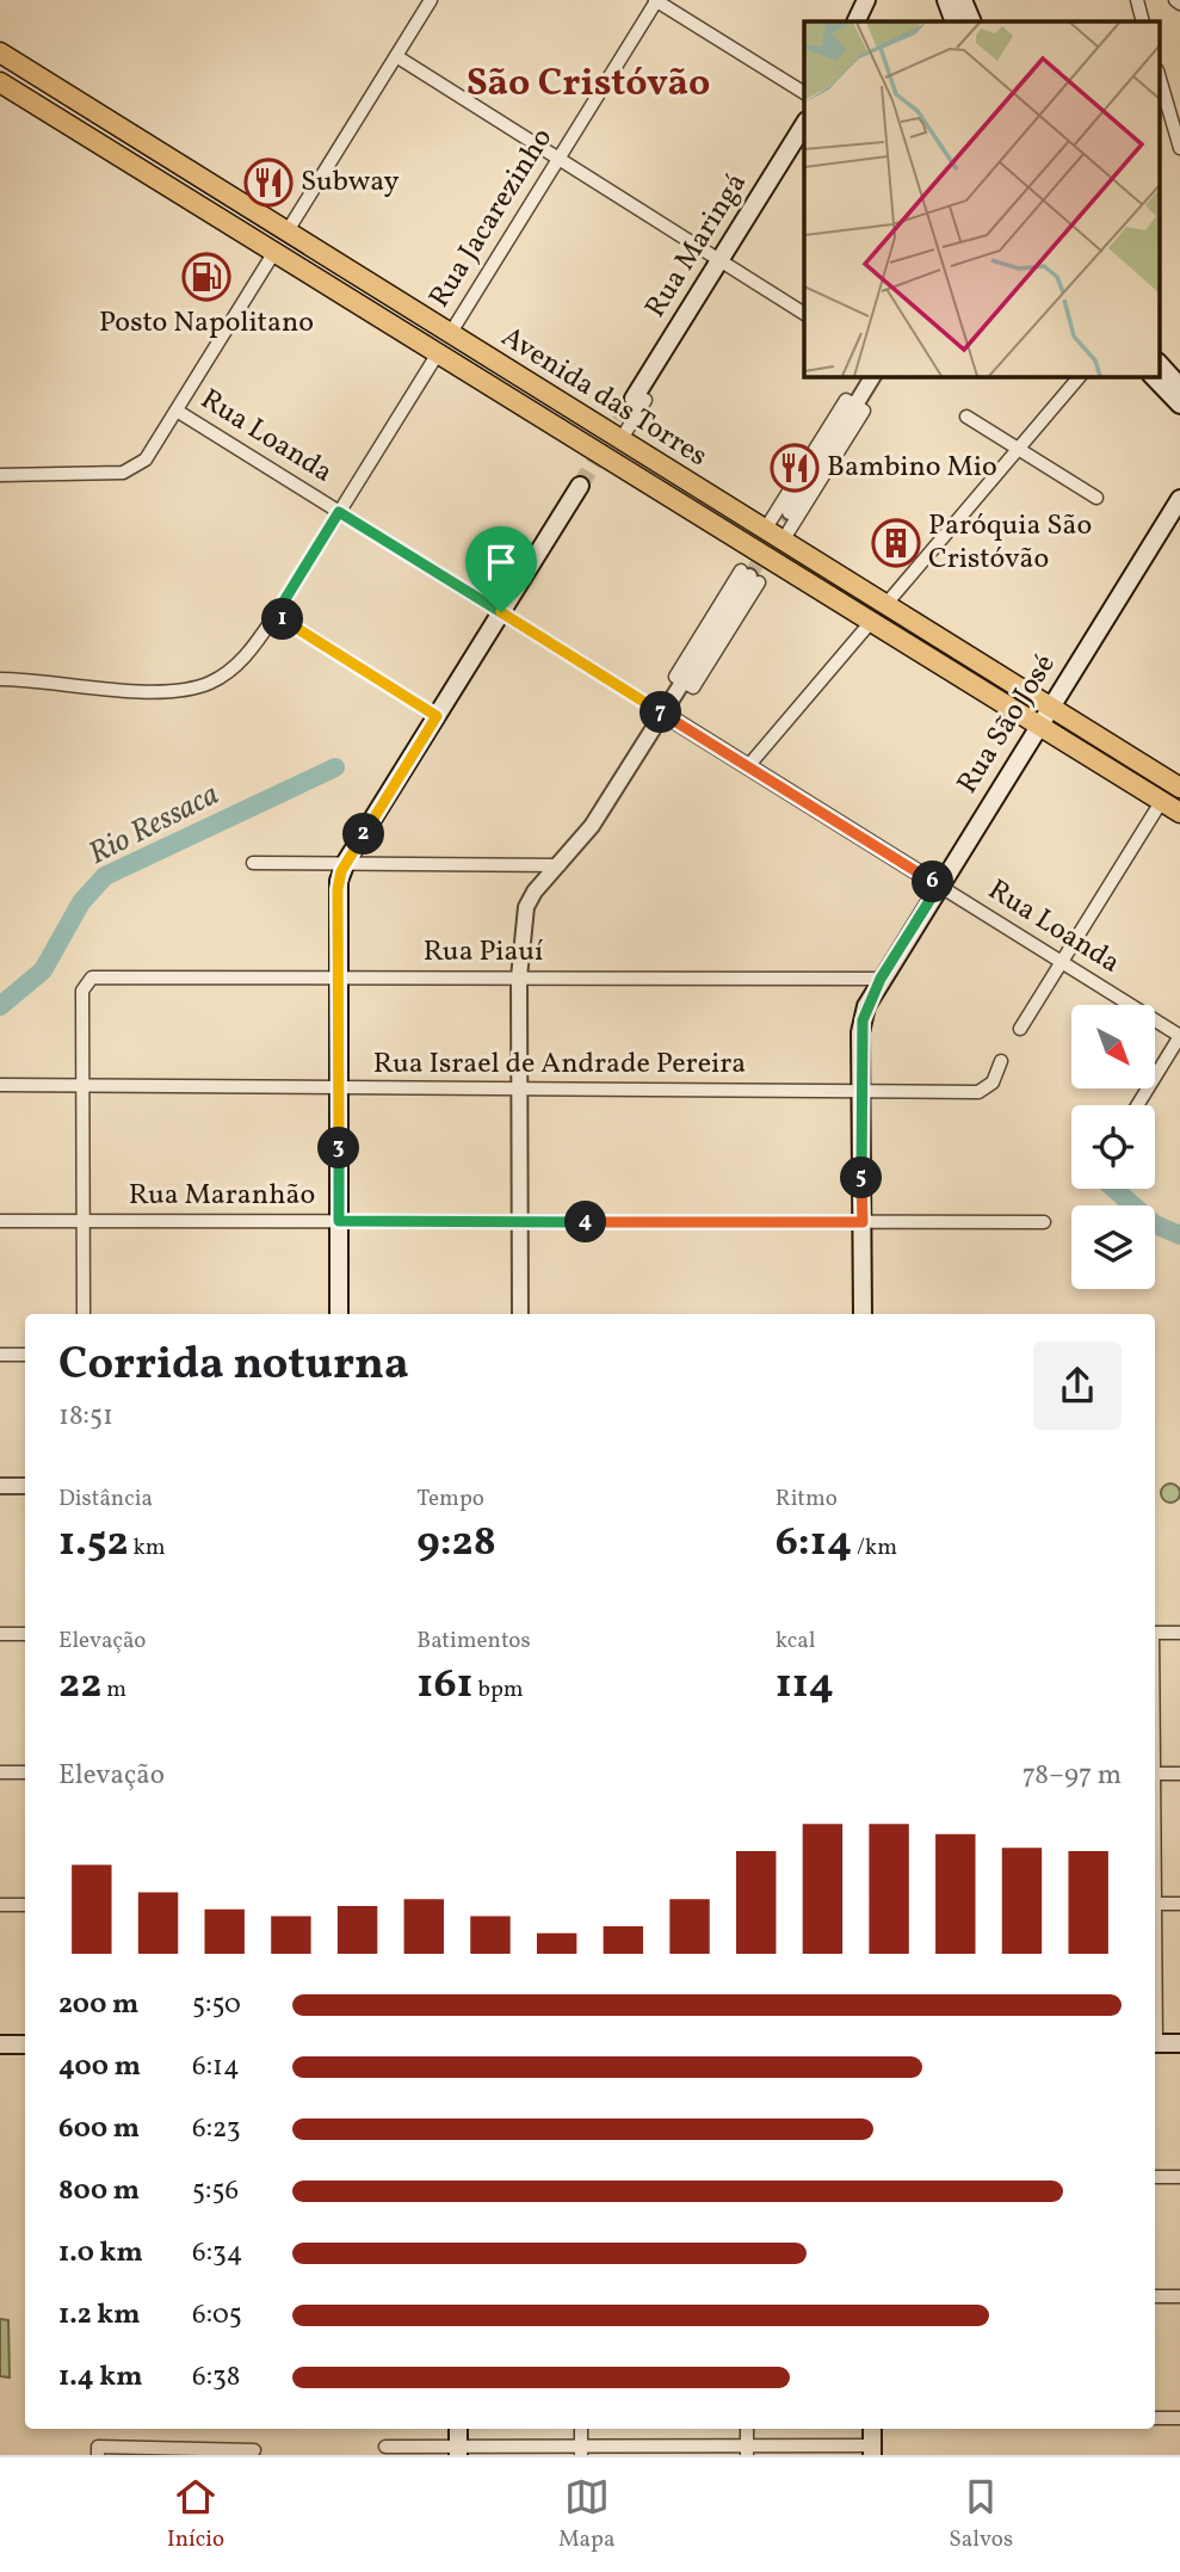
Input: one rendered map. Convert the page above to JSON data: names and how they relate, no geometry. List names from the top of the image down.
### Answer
{
  "streets": {
    "highway": ["Avenida das Torres"],
    "main road": ["Rua Maringá", "Rua São José"],
    "street": [
      "Rua Jacarezinho",
      "Rua Loanda",
      "Rua Piauí",
      "Rua Israel de Andrade Pereira",
      "Rua Maranhão"
    ]
  },
  "crossings": [
    ["Rua Jacarezinho", "Avenida das Torres"],
    ["Rua Jacarezinho", "Rua Loanda"],
    ["Avenida das Torres", "Rua São José"],
    ["Rua Loanda", "Rua São José"],
    ["Rua São José", "Rua Piauí"],
    ["Rua São José", "Rua Israel de Andrade Pereira"],
    ["Rua São José", "Rua Maranhão"],
    ["Rua Piauí", "Rua Israel de Andrade Pereira"]
  ],
  "districts": ["São Cristóvão"],
  "water": ["Rio Ressaca"],
  "places": {
    "restaurant": ["Subway", "Bambino Mio"],
    "fuel station": ["Posto Napolitano"],
    "building": ["Paróquia São Cristóvão"]
  },
  "north": "bottom right",
  "page": {
    "pins": [
      "1",
      "7",
      "2",
      "6",
      "3",
      "5",
      "4"
    ],
    "heading": ["Corrida noturna", "18:51"],
    "stats": [
      ["Distância", "1.52 km"],
      ["Tempo", "9:28"],
      ["Ritmo", "6:14 /km"],
      ["Elevação", "22 m"],
      ["Batimentos", "161 bpm"],
      ["kcal", "114"]
    ],
    "chart": ["Elevação", "78–97 m"],
    "list": [
      {
        "name": "200 m",
        "note": "5:50"
      },
      {
        "name": "400 m",
        "note": "6:14"
      },
      {
        "name": "600 m",
        "note": "6:23"
      },
      {
        "name": "800 m",
        "note": "5:56"
      },
      {
        "name": "1.0 km",
        "note": "6:34"
      },
      {
        "name": "1.2 km",
        "note": "6:05"
      },
      {
        "name": "1.4 km",
        "note": "6:38"
      }
    ],
    "tabs": ["Início", "Mapa", "Salvos"]
  }
}
